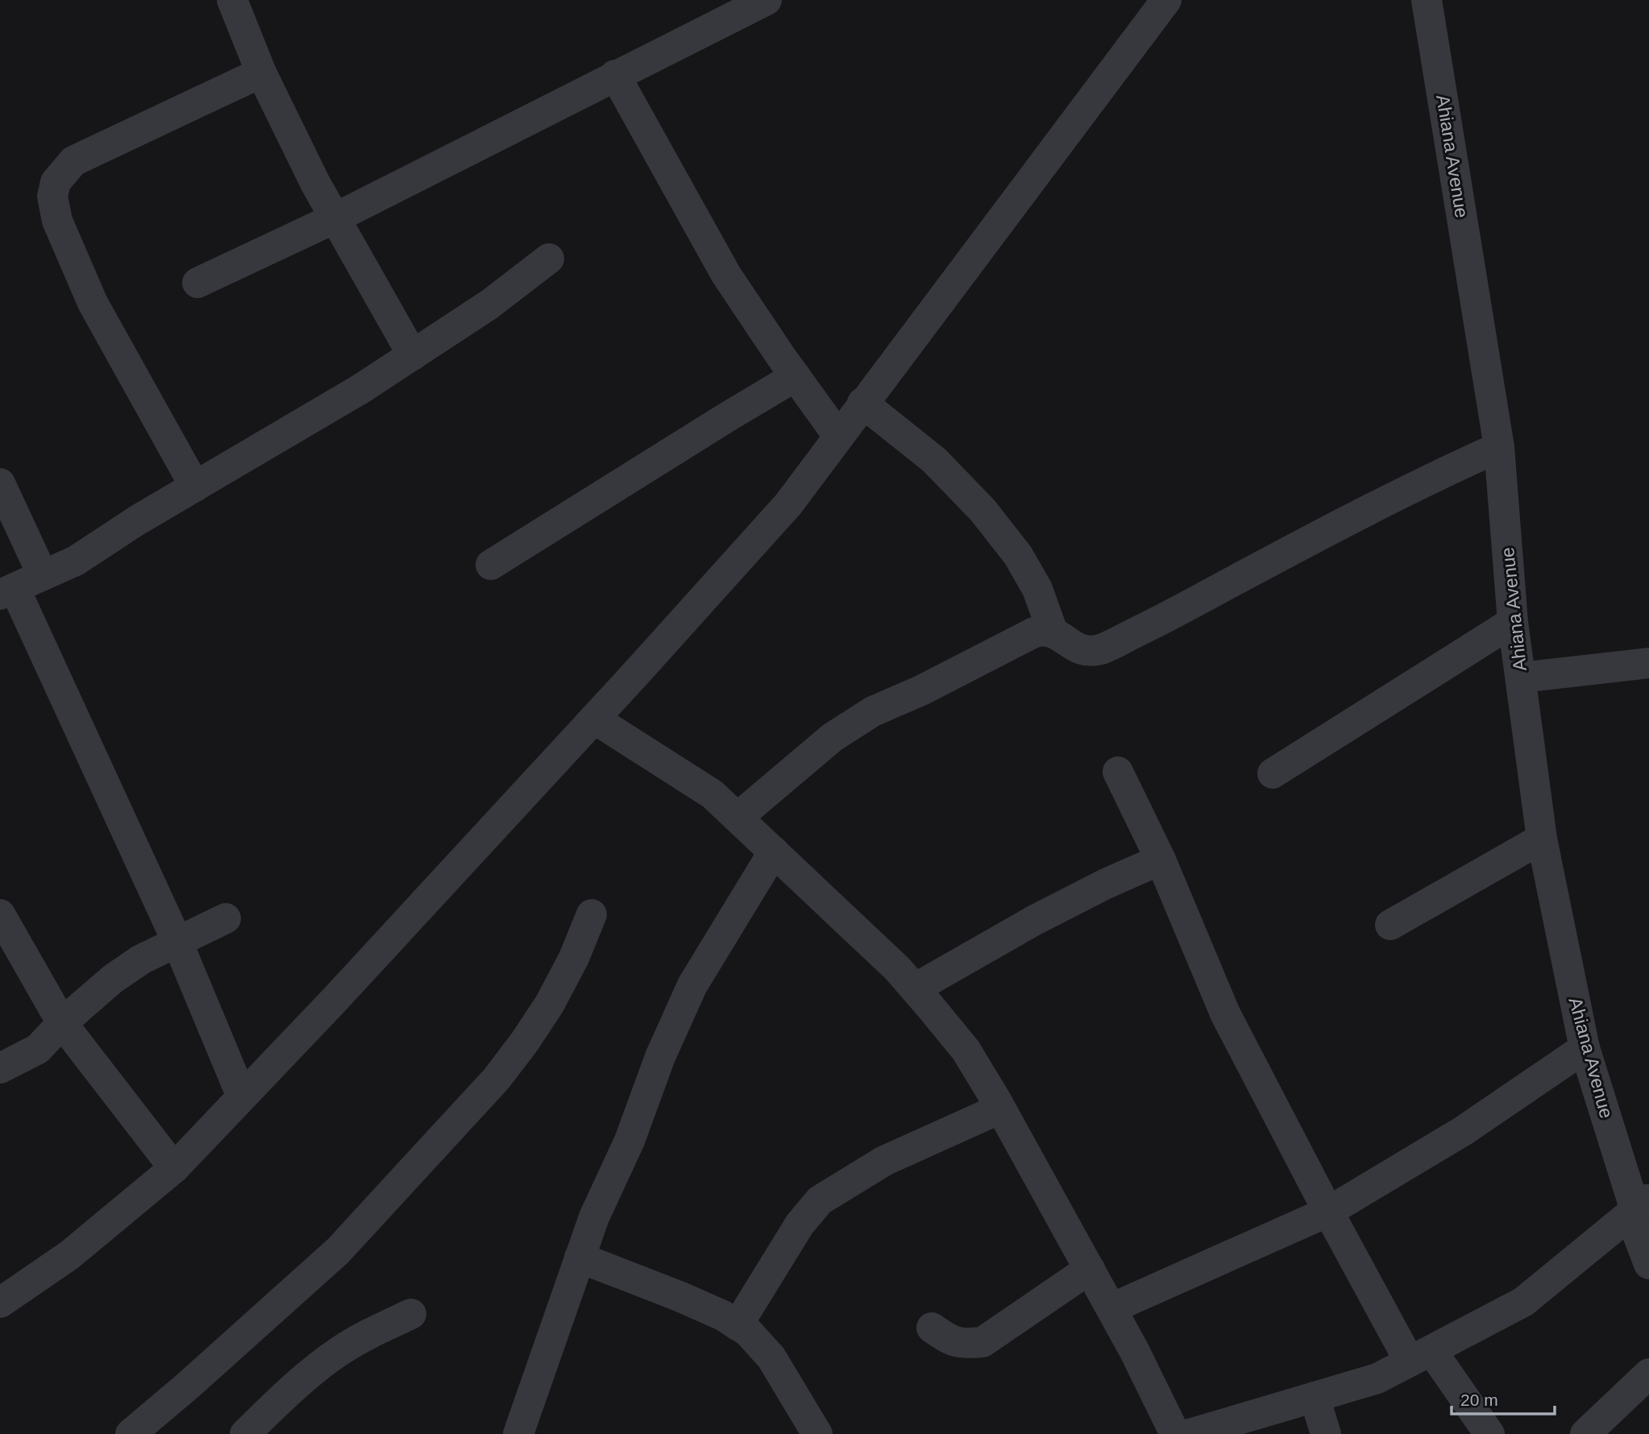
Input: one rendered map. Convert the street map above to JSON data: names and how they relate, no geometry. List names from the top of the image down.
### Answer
{
  "streets": {
    "street": ["Ahiana Avenue"]
  },
  "scale_bar": "20 m"
}
